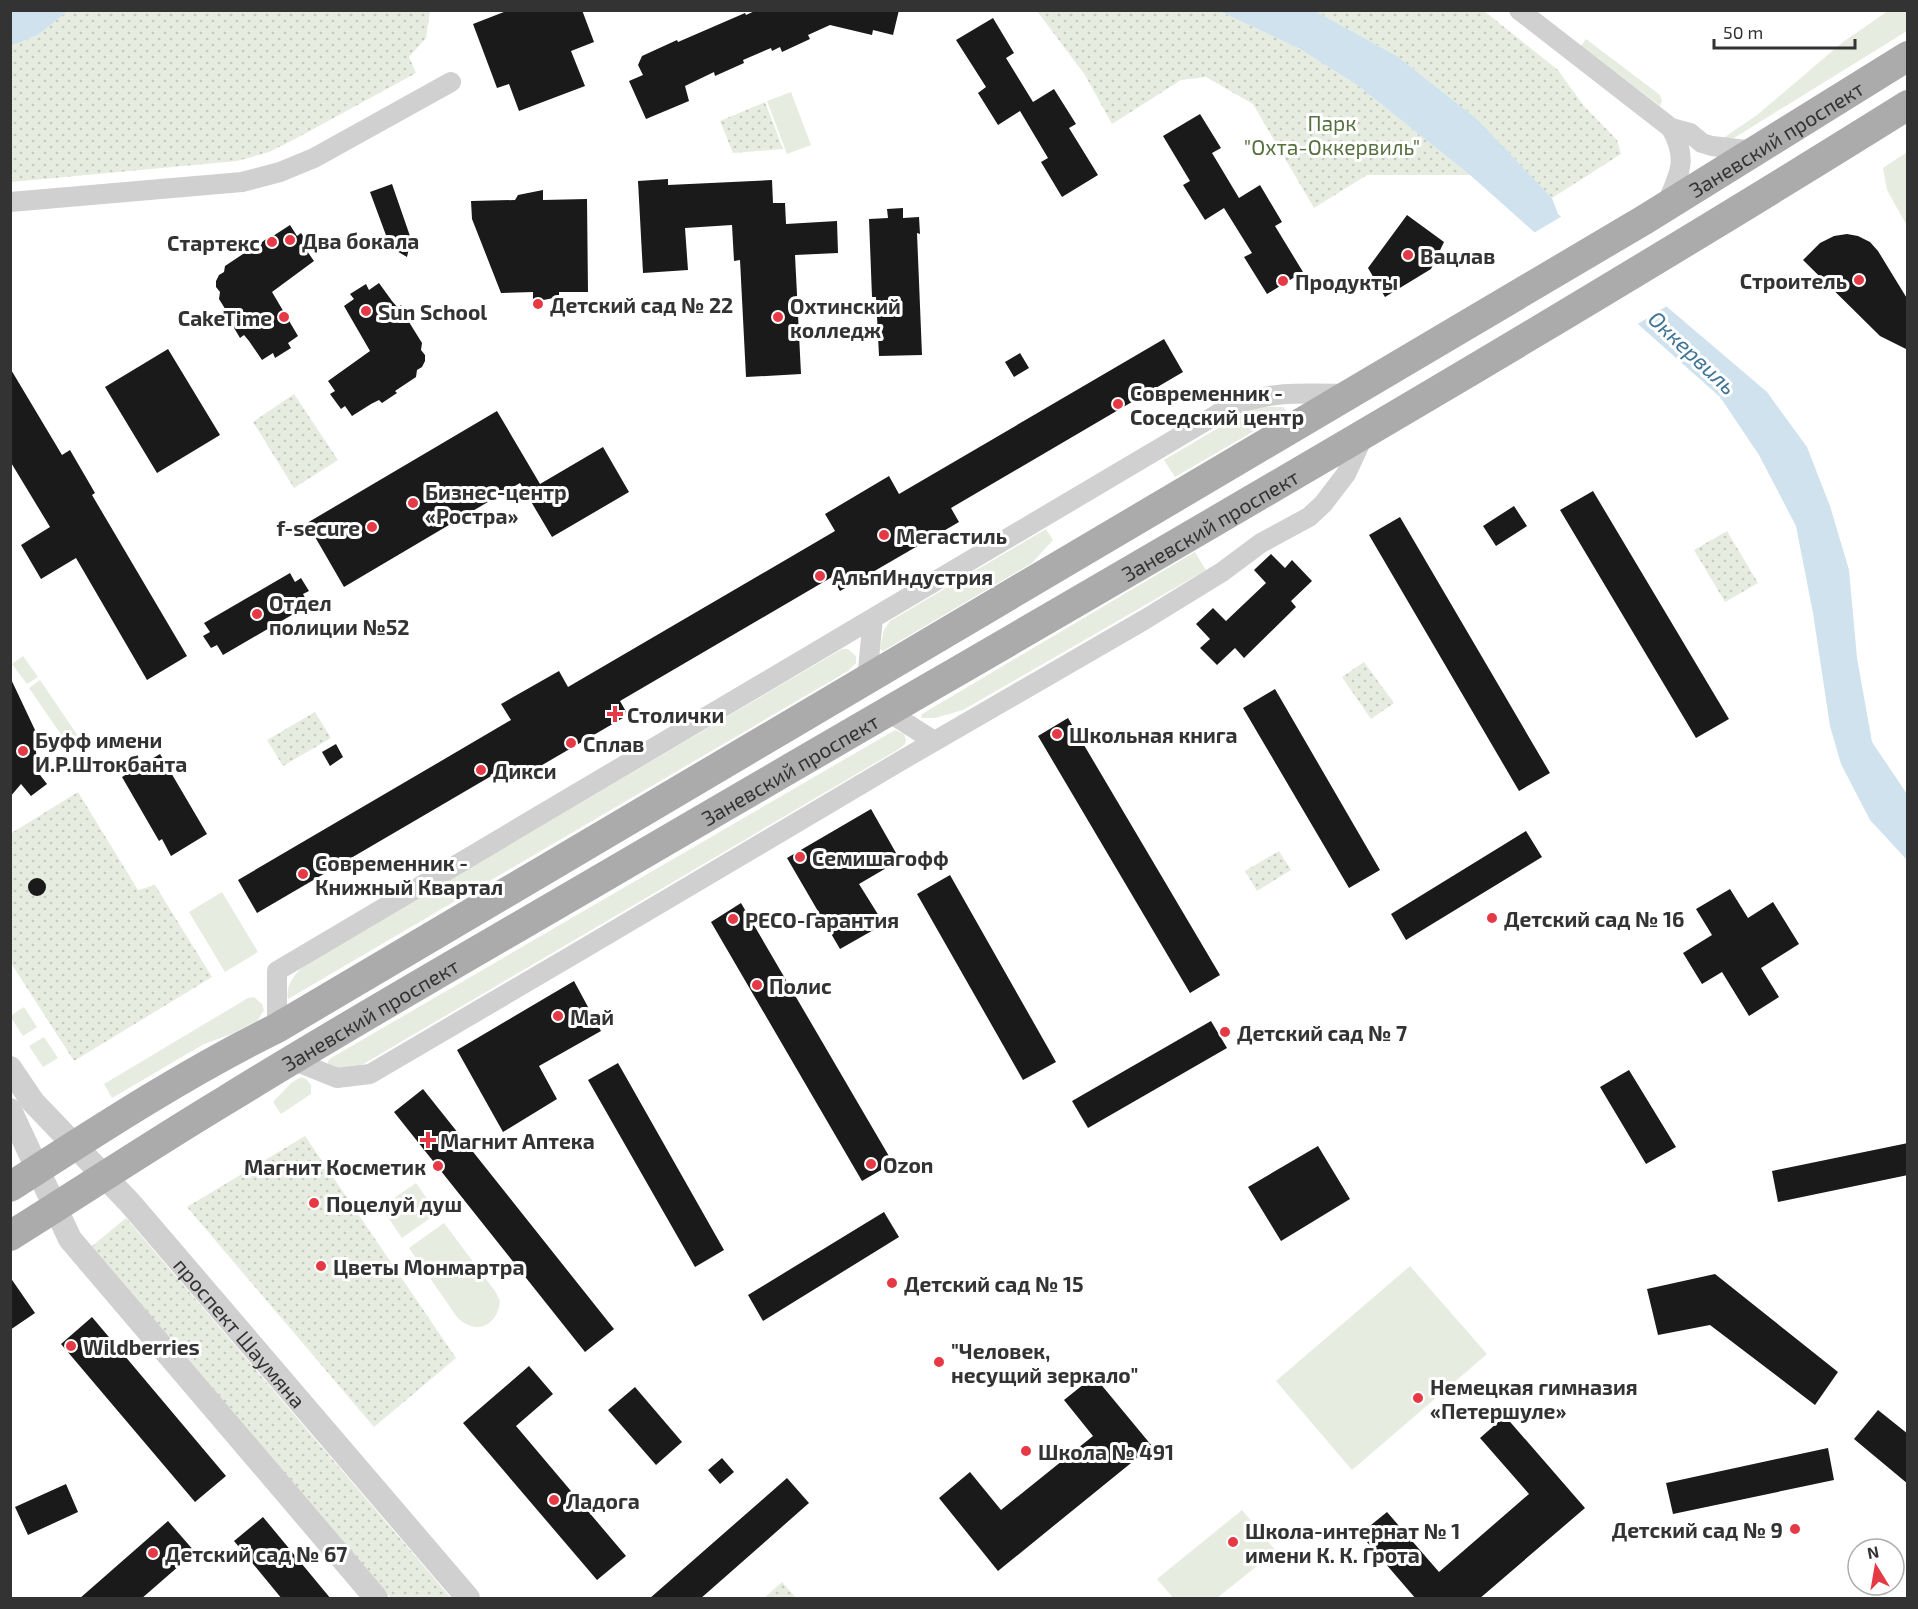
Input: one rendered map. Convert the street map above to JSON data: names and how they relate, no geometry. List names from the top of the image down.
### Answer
{
  "streets": {
    "main road": ["Заневский проспект"],
    "street": ["проспект Шаумяна"]
  },
  "crossings": [
    ["Заневский проспект", "проспект Шаумяна"]
  ],
  "water": ["Оккервиль"],
  "parks": ["Парк \"Охта-Оккервиль\""],
  "places": {
    "other": [
      "Два бокала",
      "Стартекс",
      "Вацлав",
      "Строитель",
      "Продукты",
      "Детский сад № 22",
      "Sun School",
      "CakeTime",
      "Охтинский колледж",
      "Современник - Соседский центр",
      "Бизнес-центр «Ростра»",
      "f-secure",
      "Мегастиль",
      "АльпИндустрия",
      "Отдел полиции №52",
      "Школьная книга",
      "Сплав",
      "Буфф имени И.Р.Штокбанта",
      "Дикси",
      "Семишагофф",
      "Современник - Книжный Квартал",
      "Детский сад № 16",
      "РЕСО-Гарантия",
      "Полис",
      "Май",
      "Детский сад № 7",
      "Ozon",
      "Магнит Косметик",
      "Поцелуй душ",
      "Цветы Монмартра",
      "Детский сад № 15",
      "Wildberries",
      "\"Человек, несущий зеркало\"",
      "Немецкая гимназия «Петершуле»",
      "Школа № 491",
      "Ладога",
      "Детский сад № 9",
      "Школа-интернат № 1 имени К. К. Грота",
      "Детский сад № 67"
    ],
    "health": ["Столички", "Магнит Аптека"]
  },
  "scale_bar": "50 m",
  "north": "top"
}
